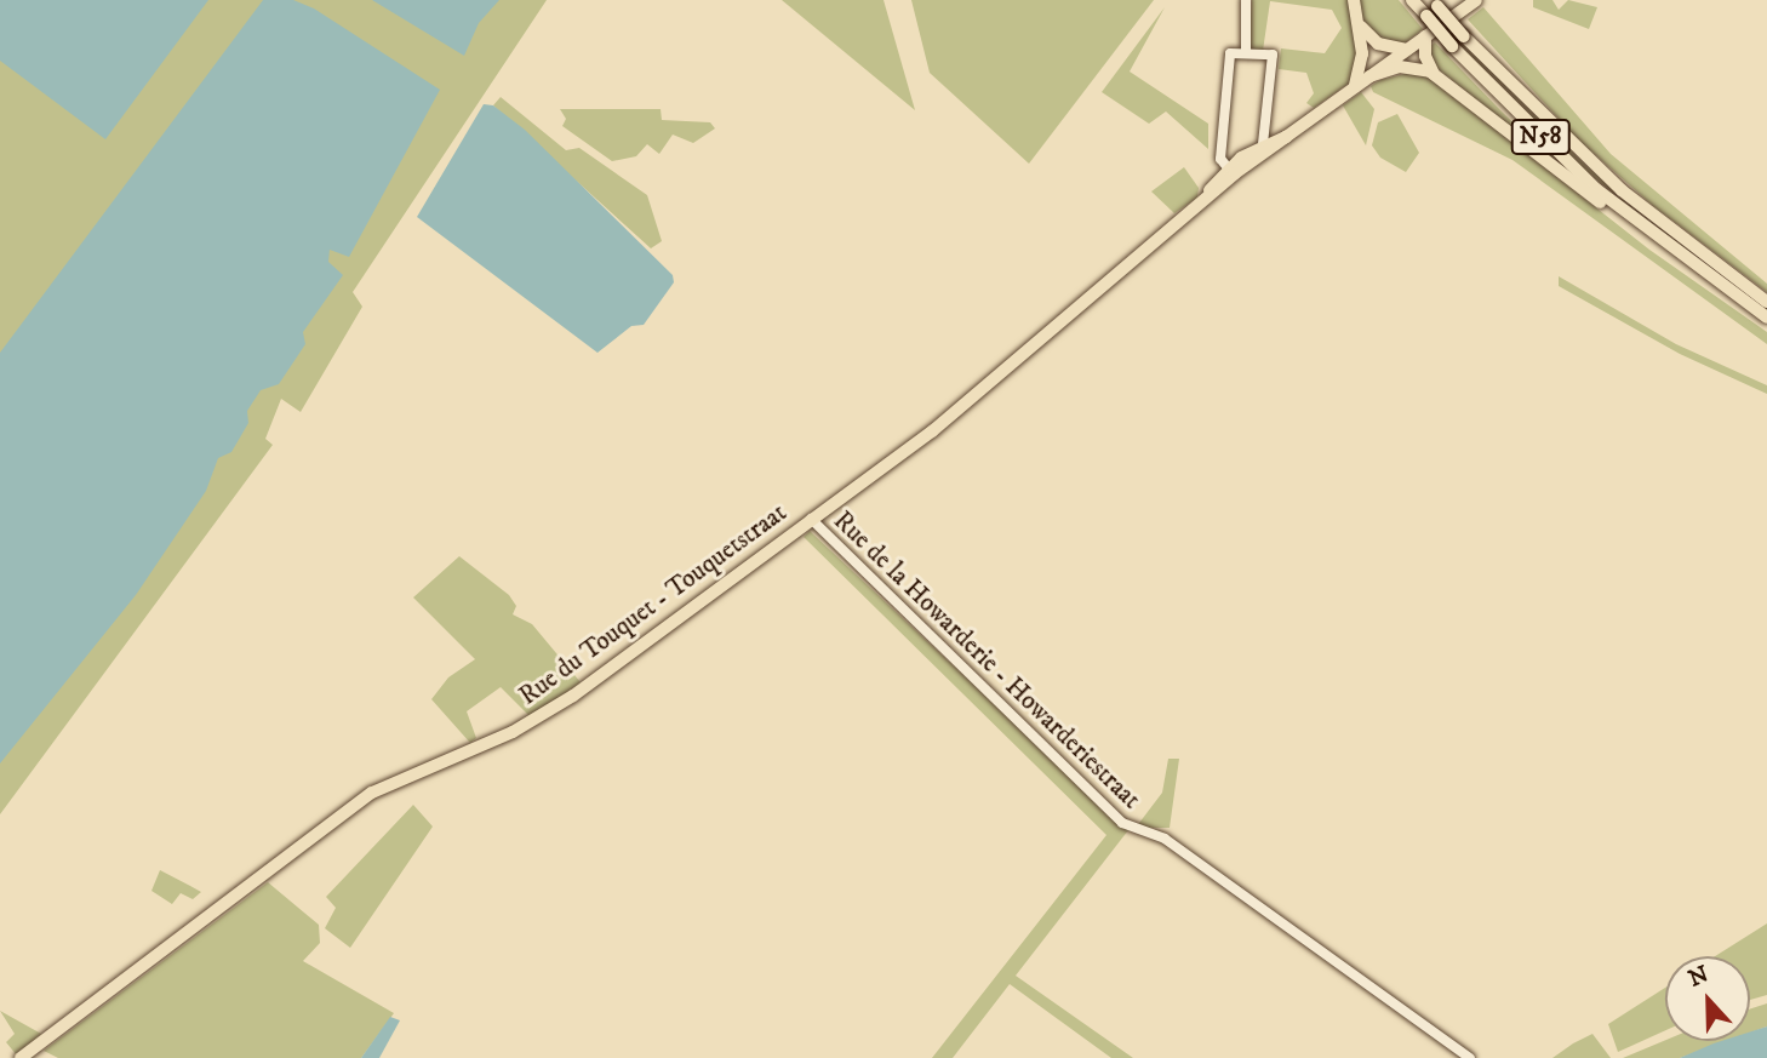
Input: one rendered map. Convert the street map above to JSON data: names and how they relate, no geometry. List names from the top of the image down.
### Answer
{
  "streets": {
    "highway": ["N58"],
    "main road": ["Rue du Touquet - Touquetstraat"],
    "street": ["Rue de la Howarderie - Howarderiestraat"]
  },
  "crossings": [
    ["Rue du Touquet - Touquetstraat", "Rue de la Howarderie - Howarderiestraat"]
  ],
  "north": "top"
}
